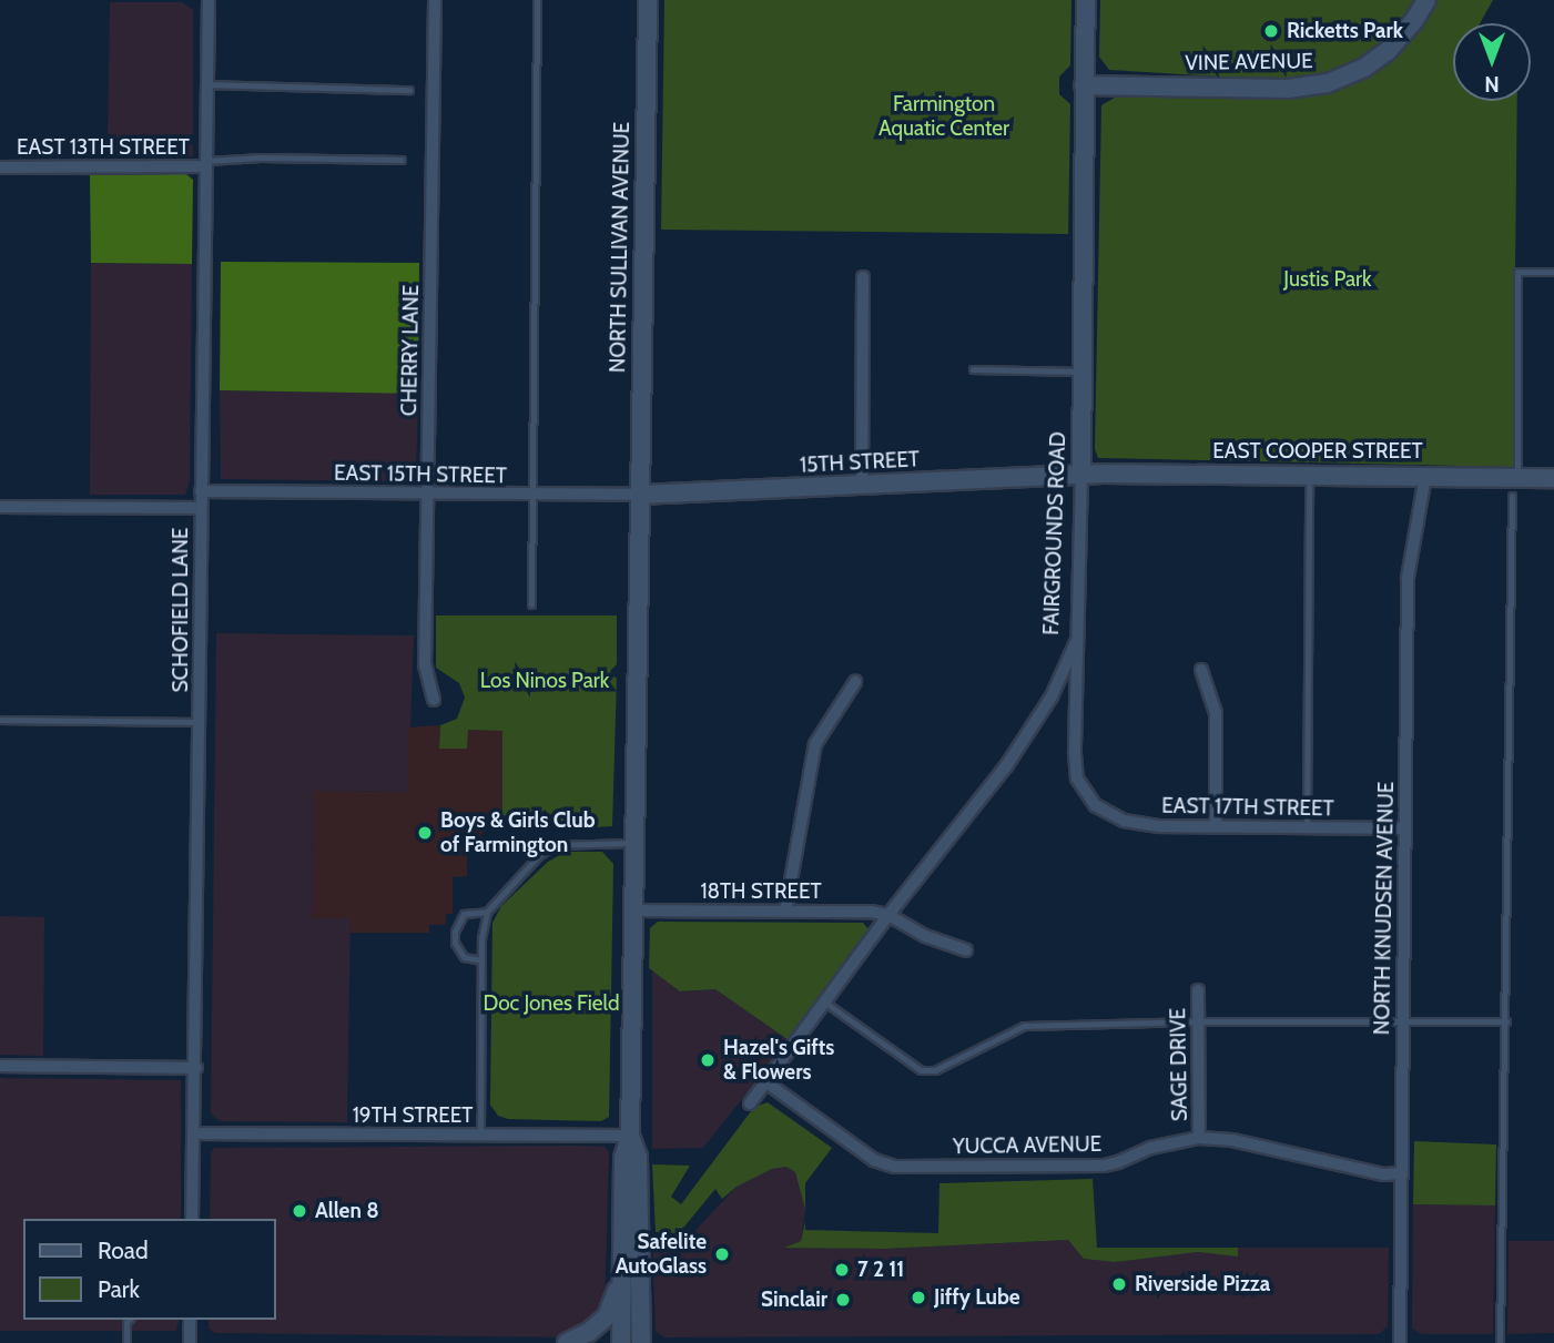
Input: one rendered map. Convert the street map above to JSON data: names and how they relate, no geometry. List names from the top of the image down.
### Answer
{
  "streets": {
    "street": [
      "VINE AVENUE",
      "EAST 13TH STREET",
      "NORTH SULLIVAN AVENUE",
      "CHERRY LANE",
      "EAST COOPER STREET",
      "15TH STREET",
      "EAST 15TH STREET",
      "FAIRGROUNDS ROAD",
      "SCHOFIELD LANE",
      "EAST 17TH STREET",
      "18TH STREET",
      "NORTH KNUDSEN AVENUE",
      "SAGE DRIVE",
      "19TH STREET",
      "YUCCA AVENUE"
    ]
  },
  "crossings": [
    ["VINE AVENUE", "FAIRGROUNDS ROAD"],
    ["EAST 13TH STREET", "SCHOFIELD LANE"],
    ["NORTH SULLIVAN AVENUE", "15TH STREET"],
    ["NORTH SULLIVAN AVENUE", "EAST 15TH STREET"],
    ["NORTH SULLIVAN AVENUE", "18TH STREET"],
    ["NORTH SULLIVAN AVENUE", "19TH STREET"],
    ["CHERRY LANE", "EAST 15TH STREET"],
    ["EAST COOPER STREET", "15TH STREET"],
    ["EAST COOPER STREET", "FAIRGROUNDS ROAD"],
    ["EAST COOPER STREET", "NORTH KNUDSEN AVENUE"],
    ["15TH STREET", "EAST 15TH STREET"],
    ["15TH STREET", "FAIRGROUNDS ROAD"],
    ["EAST 15TH STREET", "SCHOFIELD LANE"],
    ["FAIRGROUNDS ROAD", "EAST 17TH STREET"],
    ["FAIRGROUNDS ROAD", "18TH STREET"],
    ["FAIRGROUNDS ROAD", "YUCCA AVENUE"],
    ["SCHOFIELD LANE", "19TH STREET"],
    ["EAST 17TH STREET", "NORTH KNUDSEN AVENUE"],
    ["NORTH KNUDSEN AVENUE", "YUCCA AVENUE"],
    ["SAGE DRIVE", "YUCCA AVENUE"]
  ],
  "parks": [
    "Farmington Aquatic Center",
    "Justis Park",
    "Los Ninos Park",
    "Doc Jones Field"
  ],
  "places": [
    "Ricketts Park",
    "Boys & Girls Club of Farmington",
    "Hazel's Gifts & Flowers",
    "Allen 8",
    "Safelite AutoGlass",
    "7 2 11",
    "Riverside Pizza",
    "Jiffy Lube",
    "Sinclair"
  ],
  "legend": ["Road", "Park"],
  "north": "bottom"
}
